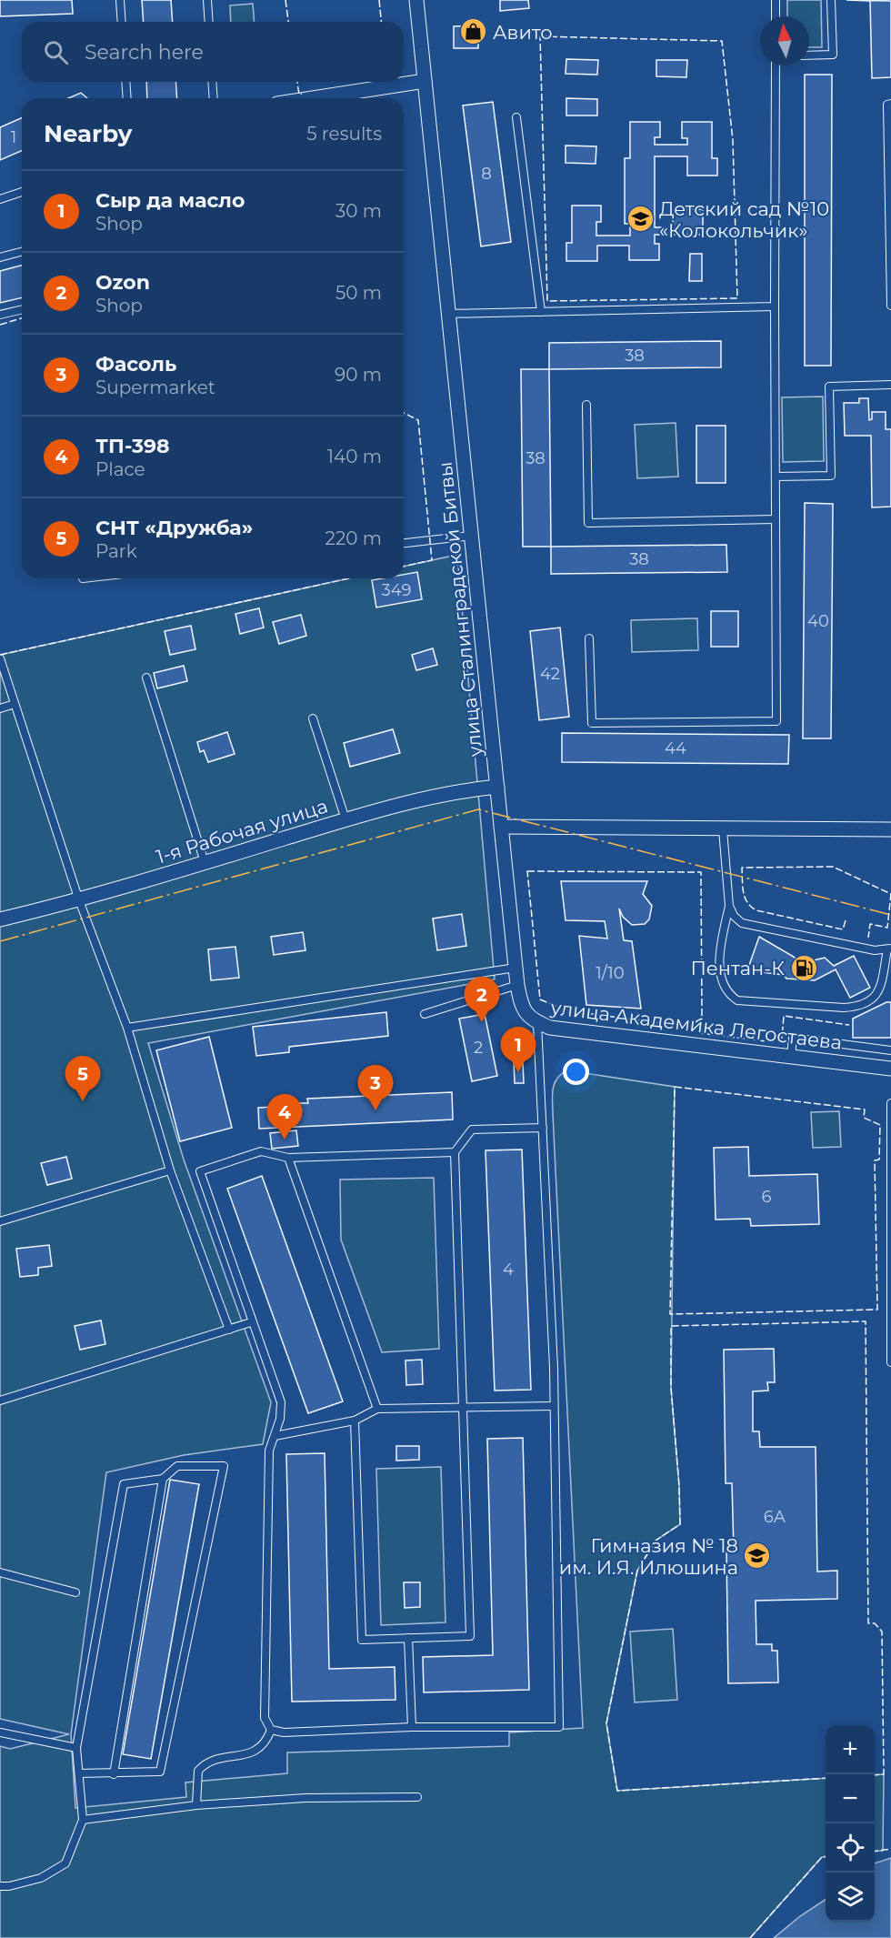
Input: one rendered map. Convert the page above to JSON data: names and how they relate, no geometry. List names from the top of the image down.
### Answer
{
  "streets": {
    "street": ["улица Сталинградской Битвы", "1-я Рабочая улица", "улица Академика Легостаева"]
  },
  "crossings": [
    ["улица Сталинградской Битвы", "1-я Рабочая улица"],
    ["улица Сталинградской Битвы", "улица Академика Легостаева"]
  ],
  "places": {
    "shop": ["Авито"],
    "school or university": ["Детский сад №10 «Колокольчик»", "Гимназия № 18 им. И.Я. Илюшина"],
    "fuel station": ["Пентан-К"]
  },
  "house_numbers": [
    "1",
    "8",
    "38",
    "38",
    "38",
    "349",
    "40",
    "42",
    "44",
    "1/10",
    "2",
    "6",
    "4",
    "6А"
  ],
  "north": "top",
  "page": {
    "search": "Search here",
    "heading": ["Nearby", "5 results"],
    "list": [
      {
        "mark": "1",
        "name": "Сыр да масло",
        "note": "Shop",
        "value": "30 m"
      },
      {
        "mark": "2",
        "name": "Ozon",
        "note": "Shop",
        "value": "50 m"
      },
      {
        "mark": "3",
        "name": "Фасоль",
        "note": "Supermarket",
        "value": "90 m"
      },
      {
        "mark": "4",
        "name": "ТП-398",
        "note": "Place",
        "value": "140 m"
      },
      {
        "mark": "5",
        "name": "СНТ «Дружба»",
        "note": "Park",
        "value": "220 m"
      }
    ],
    "pins": [
      "2",
      "1",
      "5",
      "3",
      "4"
    ],
    "map_buttons": ["+", "−"]
  }
}
